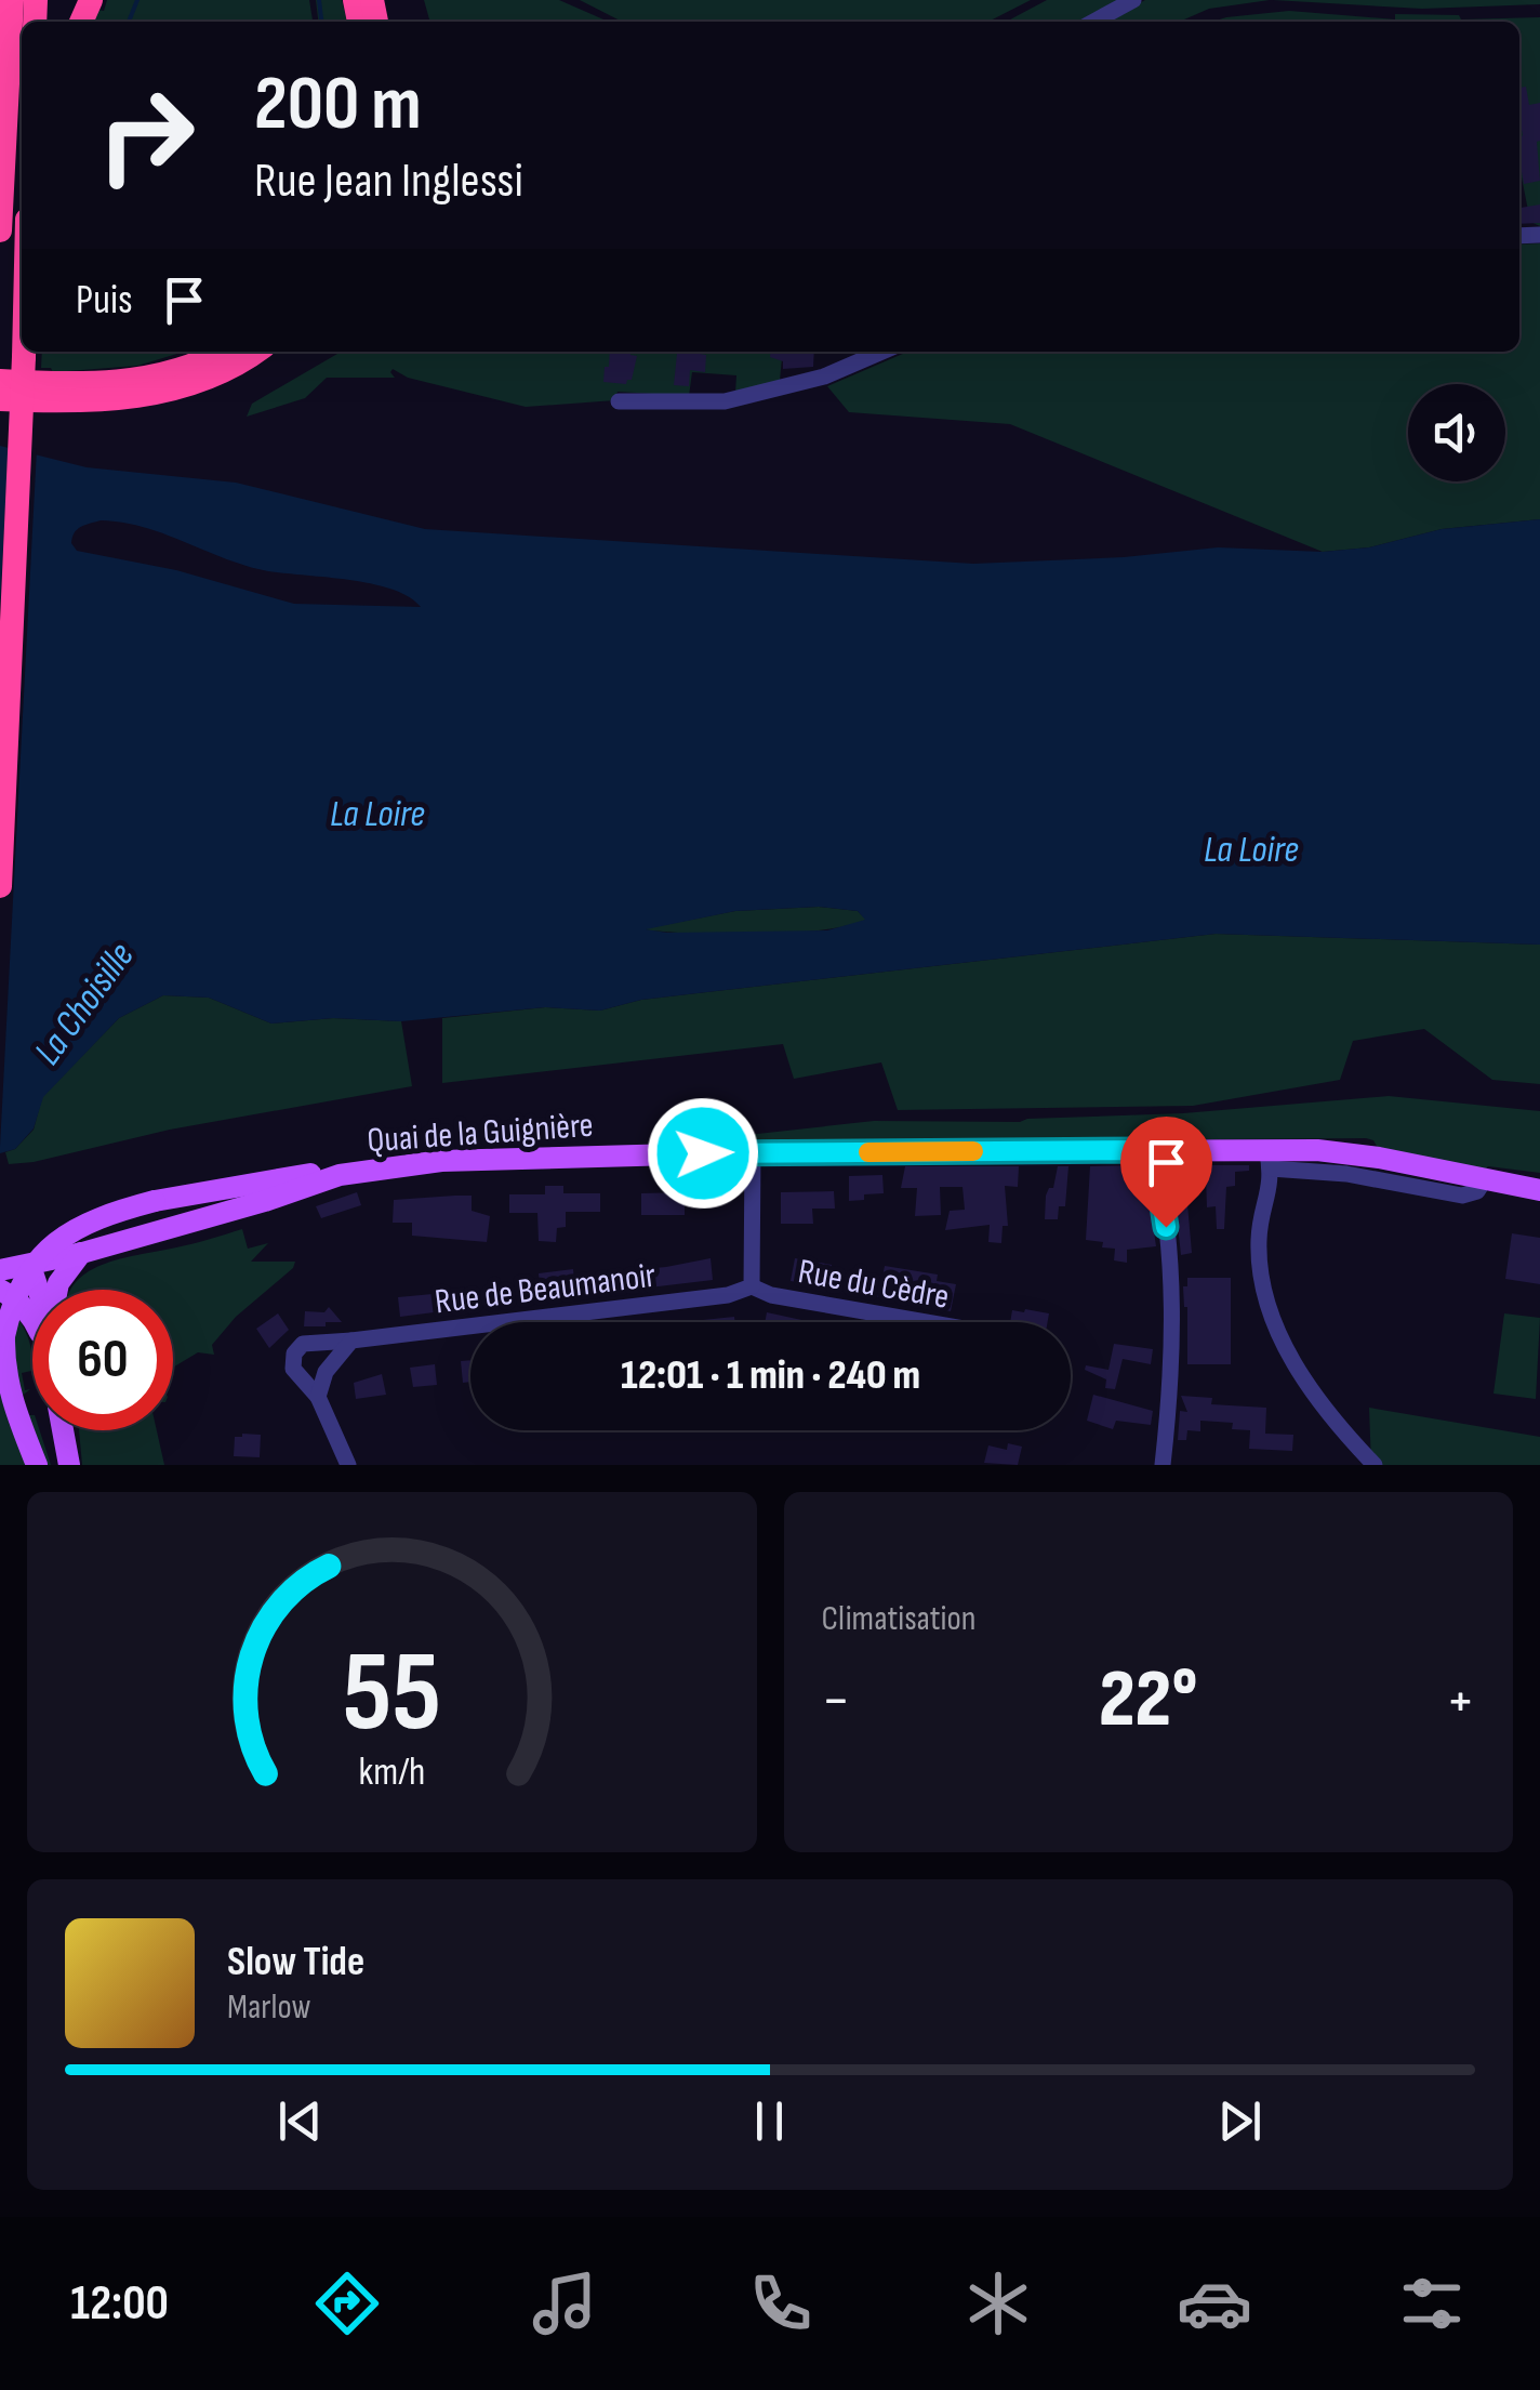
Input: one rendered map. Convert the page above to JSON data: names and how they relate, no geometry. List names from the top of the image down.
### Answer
{
  "streets": {
    "main road": ["Quai de la Guignière"],
    "street": ["Rue du Cèdre", "Rue de Beaumanoir"]
  },
  "crossings": [
    ["Rue du Cèdre", "Rue de Beaumanoir"]
  ],
  "water": ["La Loire", "La Choisille"],
  "page": {
    "turn": ["200 m", "Rue Jean Inglessi"],
    "then": "Puis",
    "limit": "60",
    "trip": "12:01 · 1 min · 240 m",
    "tile": "Climatisation",
    "heat": ["−", "22°", "+"],
    "song": ["Slow Tide", "Marlow"],
    "tabs": "12:00",
    "gauge": ["55", "km/h"]
  }
}
